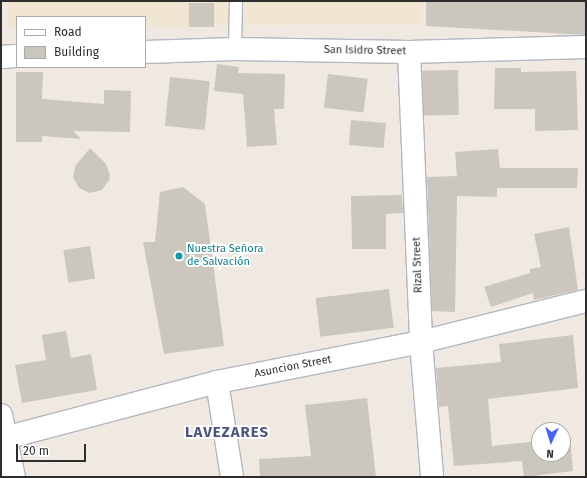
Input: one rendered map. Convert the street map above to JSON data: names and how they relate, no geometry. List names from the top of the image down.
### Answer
{
  "streets": {
    "street": ["San Isidro Street", "Rizal Street", "Asuncion Street"]
  },
  "crossings": [
    ["San Isidro Street", "Rizal Street"],
    ["Rizal Street", "Asuncion Street"]
  ],
  "districts": ["LAVEZARES"],
  "places": ["Nuestra Señora de Salvación"],
  "legend": ["Road", "Building"],
  "scale_bar": "20 m",
  "north": "bottom"
}
